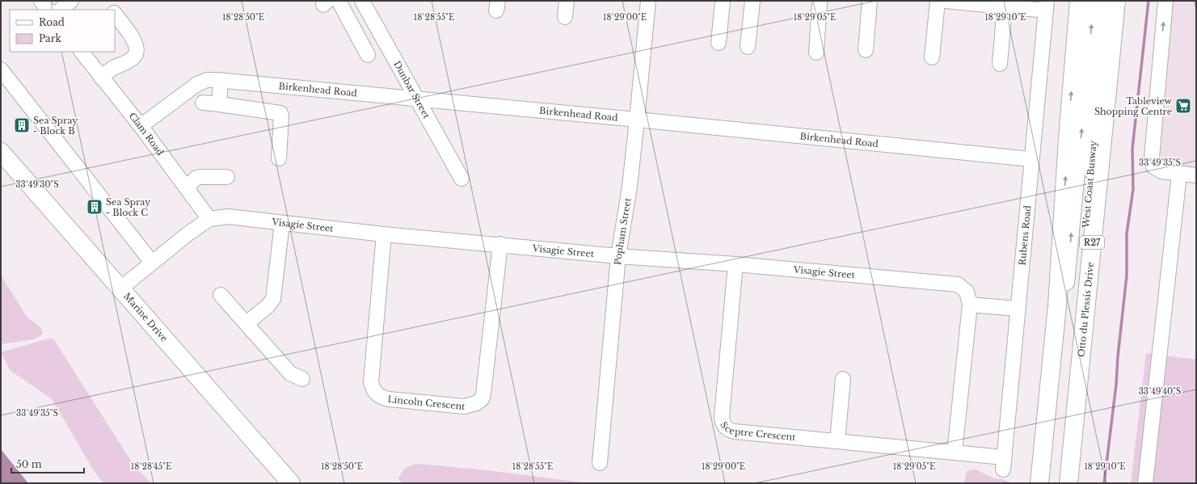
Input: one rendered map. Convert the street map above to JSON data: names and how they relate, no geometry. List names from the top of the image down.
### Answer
{
  "streets": {
    "main road": ["R27", "Otto du Plessis Drive", "Marine Drive"],
    "street": [
      "Birkenhead Road",
      "Dunbar Street",
      "Clam Road",
      "West Coast Busway",
      "Visagie Street",
      "Popham Street",
      "Rubens Road",
      "Lincoln Crescent",
      "Sceptre Crescent"
    ]
  },
  "crossings": [
    ["Birkenhead Road", "Dunbar Street"],
    ["Birkenhead Road", "Clam Road"],
    ["Birkenhead Road", "Popham Street"],
    ["Birkenhead Road", "Rubens Road"],
    ["Clam Road", "Visagie Street"],
    ["Visagie Street", "Popham Street"],
    ["Visagie Street", "Marine Drive"],
    ["Visagie Street", "Lincoln Crescent"],
    ["Visagie Street", "Sceptre Crescent"],
    ["Rubens Road", "Sceptre Crescent"]
  ],
  "places": {
    "supermarket": ["Tableview Shopping Centre"],
    "building": ["Sea Spray - Block B", "Sea Spray - Block C"]
  },
  "legend": ["Road", "Park"],
  "scale_bar": "50 m",
  "coordinates": [
    "18°28'50\"E",
    "18°28'55\"E",
    "18°29'00\"E",
    "18°29'05\"E",
    "18°29'10\"E",
    "33°49'35\"S",
    "33°49'30\"S",
    "33°49'40\"S",
    "18°28'45\"E"
  ]
}
